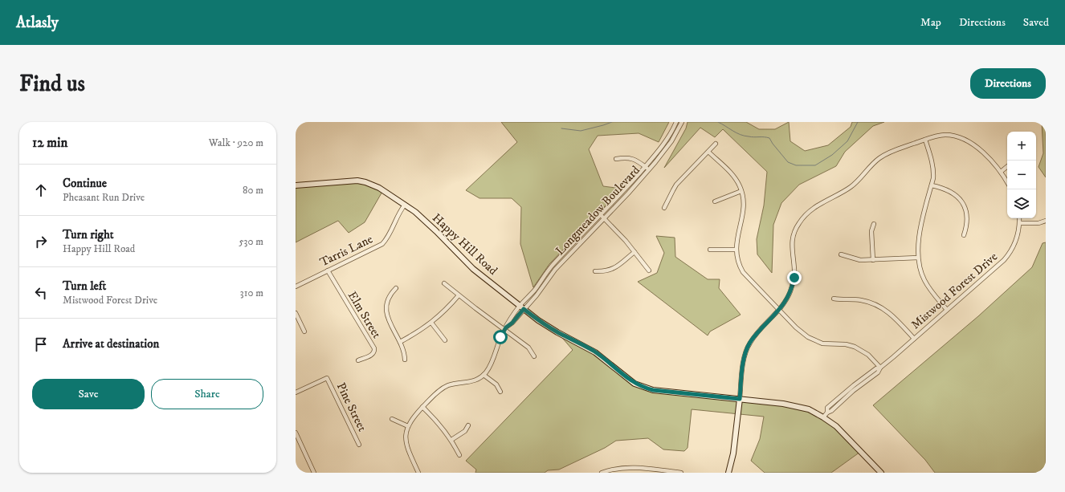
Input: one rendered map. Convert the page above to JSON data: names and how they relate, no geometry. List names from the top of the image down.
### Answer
{
  "streets": {
    "street": [
      "Longmeadow Boulevard",
      "Happy Hill Road",
      "Tarris Lane",
      "Mistwood Forest Drive",
      "Elm Street",
      "Pine Street"
    ]
  },
  "crossings": [
    ["Longmeadow Boulevard", "Happy Hill Road"],
    ["Happy Hill Road", "Tarris Lane"],
    ["Happy Hill Road", "Mistwood Forest Drive"],
    ["Tarris Lane", "Elm Street"]
  ],
  "page": {
    "header": "Atlasly",
    "nav": ["Map", "Directions", "Saved"],
    "buttons": [
      "Directions",
      ["Save", "Share"]
    ],
    "title": "Find us",
    "heading": ["12 min", "Walk · 920 m"],
    "map_buttons": ["+", "−"],
    "list": [
      ["Continue", "Pheasant Run Drive", "80 m"],
      ["Turn right", "Happy Hill Road", "530 m"],
      ["Turn left", "Mistwood Forest Drive", "310 m"],
      "Arrive at destination"
    ]
  }
}
